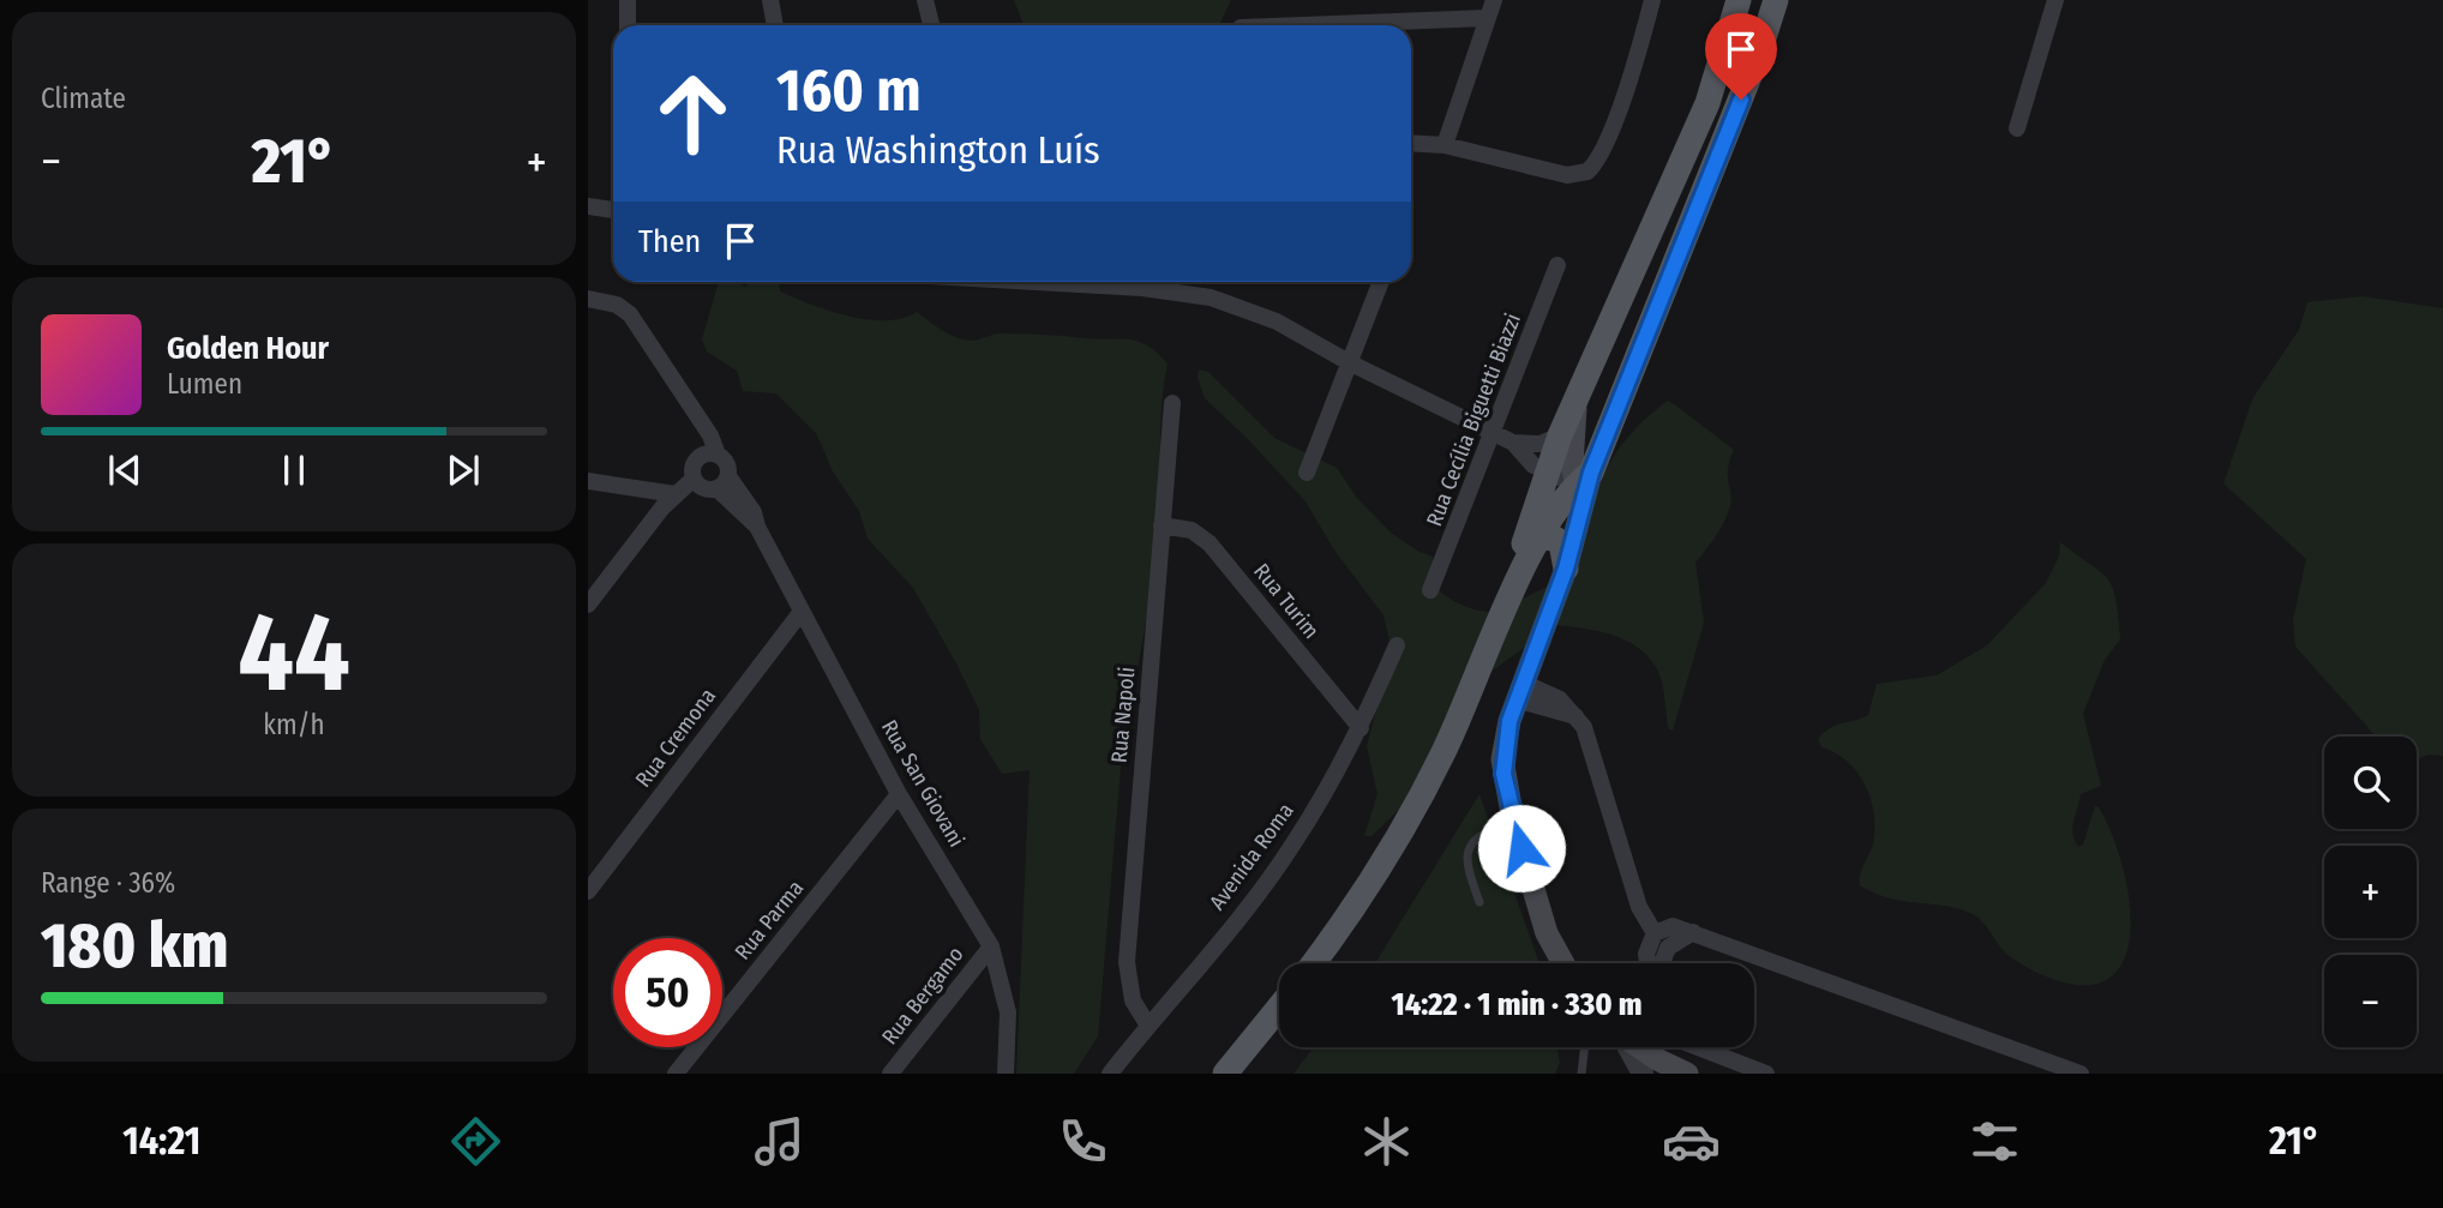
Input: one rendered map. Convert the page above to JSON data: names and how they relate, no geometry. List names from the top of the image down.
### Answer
{
  "streets": {
    "street": [
      "Rua Cecília Biguetti Biazzi",
      "Rua Turim",
      "Rua Napoli",
      "Rua Cremona",
      "Rua San Giovani",
      "Avenida Roma",
      "Rua Parma",
      "Rua Bergamo"
    ]
  },
  "crossings": [
    ["Rua Turim", "Rua Napoli"],
    ["Rua Turim", "Avenida Roma"],
    ["Rua Napoli", "Avenida Roma"],
    ["Rua Cremona", "Rua San Giovani"],
    ["Rua San Giovani", "Rua Parma"],
    ["Rua San Giovani", "Rua Bergamo"]
  ],
  "page": {
    "tile": [
      "Climate",
      ["44", "km/h"],
      ["Range · 36%", "180 km"]
    ],
    "turn": ["160 m", "Rua Washington Luís"],
    "heat": ["−", "21°", "+"],
    "then": "Then",
    "song": ["Golden Hour", "Lumen"],
    "map_buttons": ["+", "−"],
    "limit": "50",
    "trip": "14:22 · 1 min · 330 m",
    "tabs": ["14:21", "21°"]
  }
}
